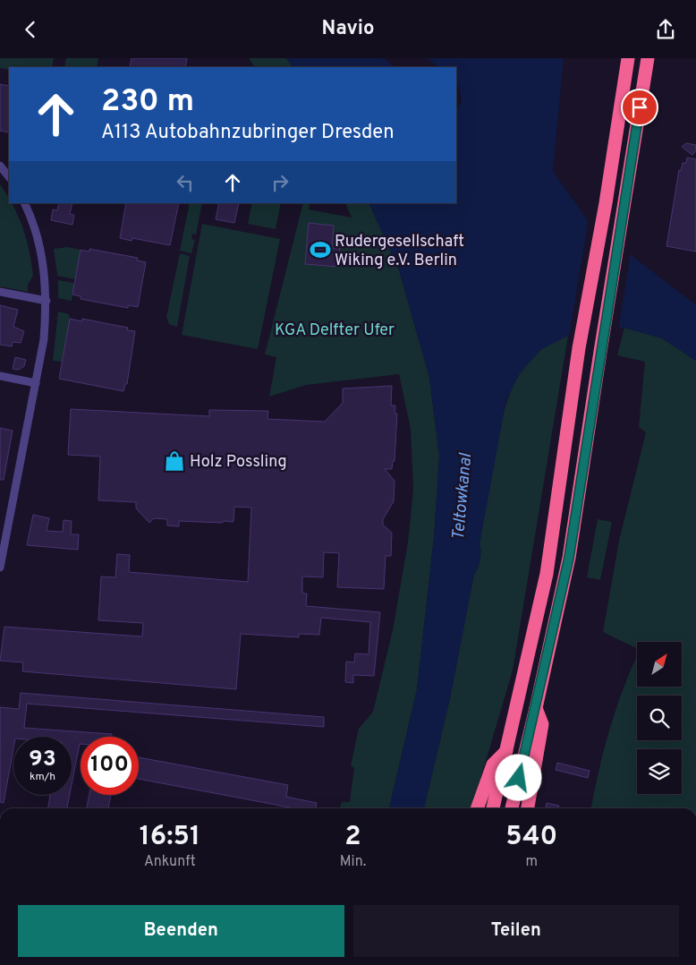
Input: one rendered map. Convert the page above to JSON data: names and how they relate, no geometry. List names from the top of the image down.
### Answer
{
  "water": ["Teltowkanal"],
  "parks": ["KGA Delfter Ufer"],
  "places": {
    "sports": ["Rudergesellschaft Wiking e.V. Berlin"],
    "shop": ["Holz Possling"]
  },
  "north": "top right",
  "page": {
    "header": "Navio",
    "turn": ["230 m", "A113 Autobahnzubringer Dresden"],
    "speed": "93 km/h",
    "limit": "100",
    "eta": [
      "16:51",
      "Ankunft",
      "2",
      "Min.",
      "540",
      "m"
    ],
    "buttons": ["Beenden", "Teilen"]
  }
}
